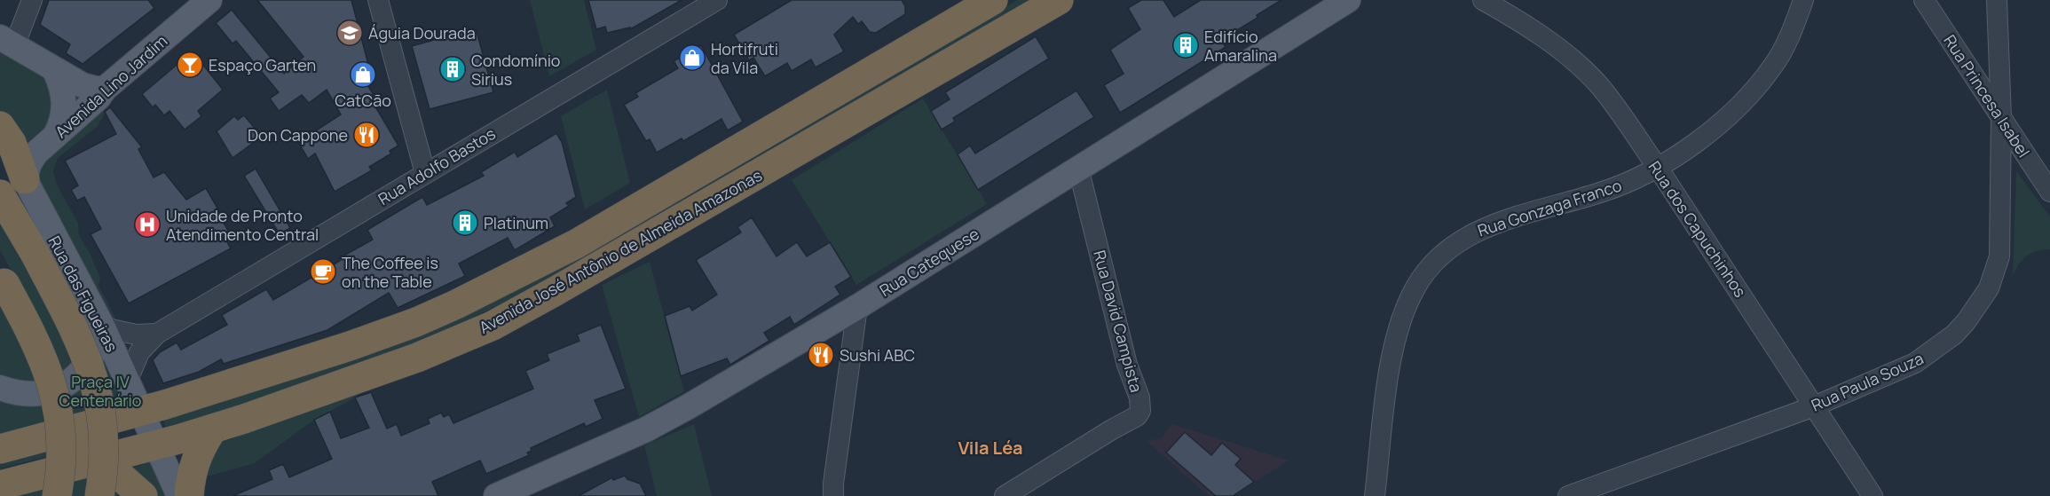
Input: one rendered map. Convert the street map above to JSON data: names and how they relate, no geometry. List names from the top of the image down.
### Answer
{
  "streets": {
    "highway": ["Avenida José Antônio de Almeida Amazonas"],
    "main road": ["Avenida Lino Jardim", "Rua Catequese", "Rua das Figueiras"],
    "street": [
      "Rua Princesa Isabel",
      "Rua Adolfo Bastos",
      "Rua Gonzaga Franco",
      "Rua dos Capuchinhos",
      "Rua David Campista",
      "Rua Paula Souza"
    ]
  },
  "crossings": [
    ["Avenida Lino Jardim", "Rua das Figueiras"],
    ["Rua Princesa Isabel", "Rua Paula Souza"],
    ["Rua Adolfo Bastos", "Rua das Figueiras"],
    ["Rua Gonzaga Franco", "Rua dos Capuchinhos"],
    ["Rua dos Capuchinhos", "Rua Paula Souza"],
    ["Avenida José Antônio de Almeida Amazonas", "Rua das Figueiras"],
    ["Rua Catequese", "Rua David Campista"]
  ],
  "districts": ["Vila Léa"],
  "parks": ["Praça IV Centenário"],
  "places": {
    "school or university": ["Águia Dourada"],
    "building": ["Edifício Amaralina", "Condomínio Sirius", "Platinum"],
    "shop": ["Hortifruti da Vila", "CatCão"],
    "bar": ["Espaço Garten"],
    "restaurant": ["Don Cappone", "Sushi ABC"],
    "hospital": ["Unidade de Pronto Atendimento Central"],
    "cafe": ["The Coffee is on the Table"]
  }
}
